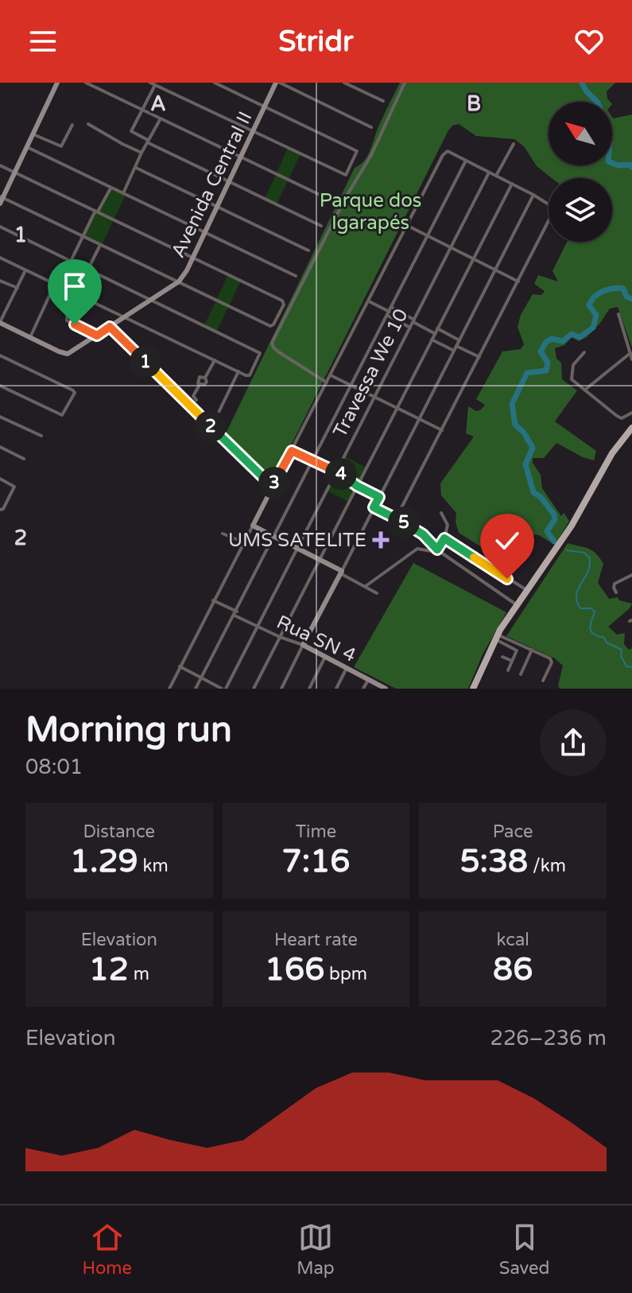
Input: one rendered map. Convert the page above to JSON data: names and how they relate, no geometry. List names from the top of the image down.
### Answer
{
  "streets": {
    "main road": ["Avenida Central II", "Rua SN 4"],
    "street": ["Travessa We 10"]
  },
  "crossings": [
    ["Travessa We 10", "Rua SN 4"]
  ],
  "parks": ["Parque dos Igarapés"],
  "places": {
    "health": ["UMS SATELITE"]
  },
  "north": "top left",
  "page": {
    "header": "Stridr",
    "pins": [
      "1",
      "2",
      "4",
      "3",
      "5"
    ],
    "heading": ["Morning run", "08:01"],
    "stats": [
      ["Distance", "1.29 km"],
      ["Time", "7:16"],
      ["Pace", "5:38 /km"],
      ["Elevation", "12 m"],
      ["Heart rate", "166 bpm"],
      ["kcal", "86"]
    ],
    "chart": ["Elevation", "226–236 m"],
    "tabs": ["Home", "Map", "Saved"]
  },
  "grid": {
    "columns": ["A", "B"],
    "rows": ["1", "2"]
  }
}
